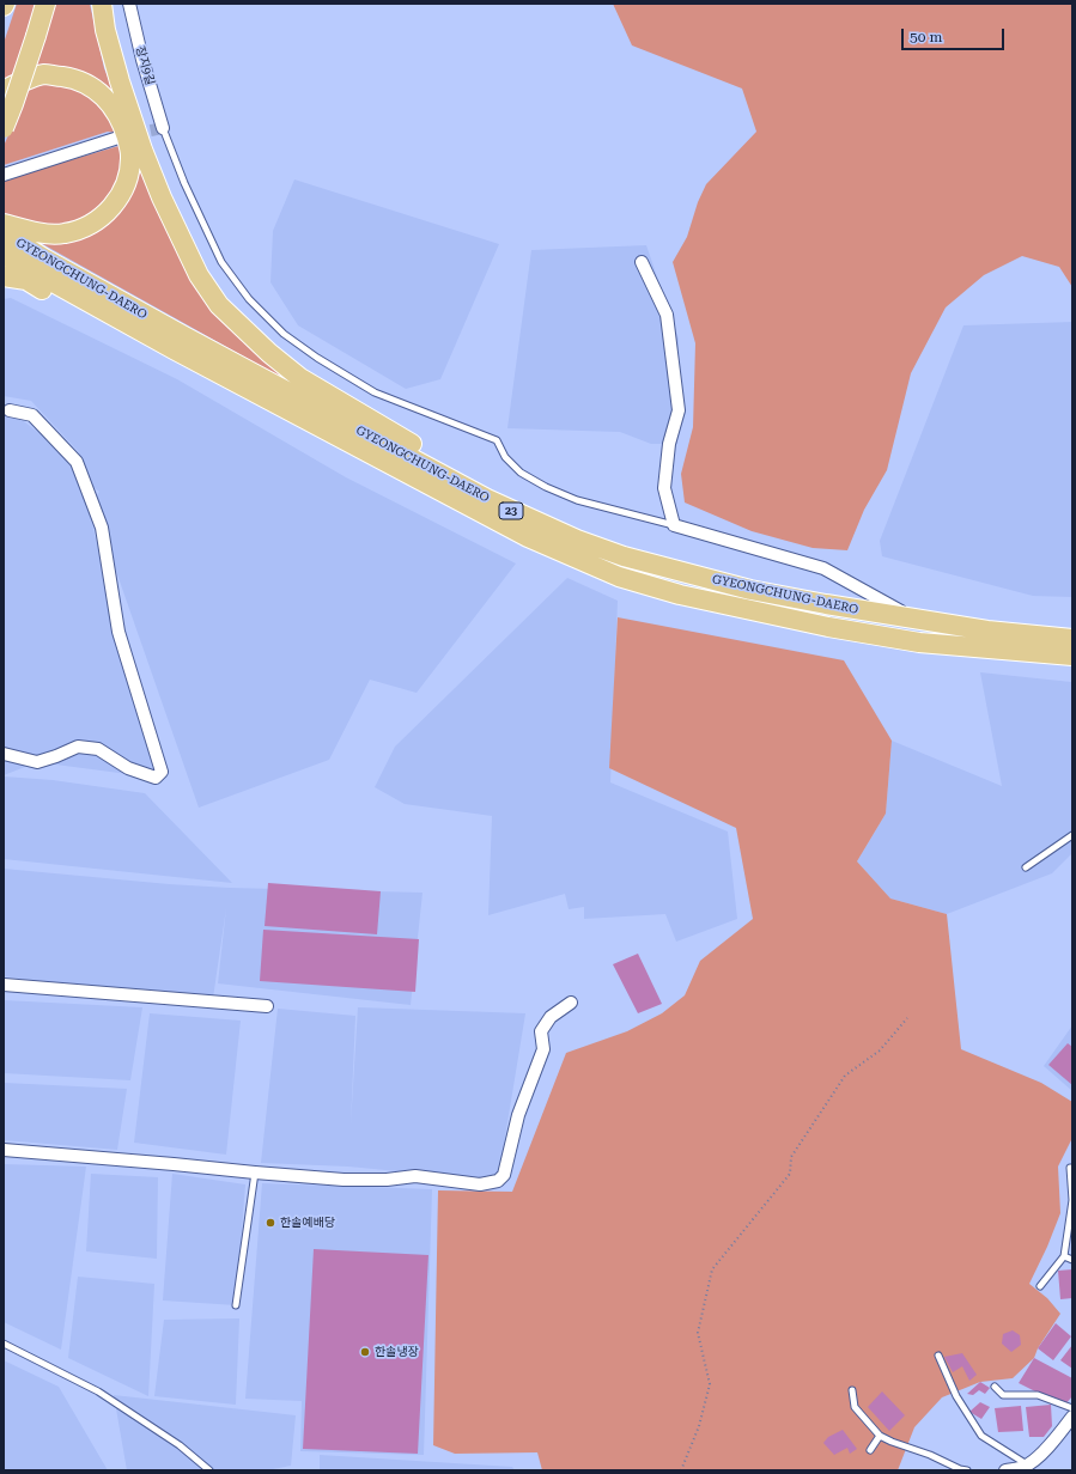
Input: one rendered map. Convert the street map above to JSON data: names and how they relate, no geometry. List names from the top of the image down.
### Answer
{
  "streets": {
    "main road": ["GYEONGCHUNG-DAERO", "23"],
    "street": ["장지9길"]
  },
  "places": ["한솔예배당", "한솔냉장"],
  "scale_bar": "50 m"
}
